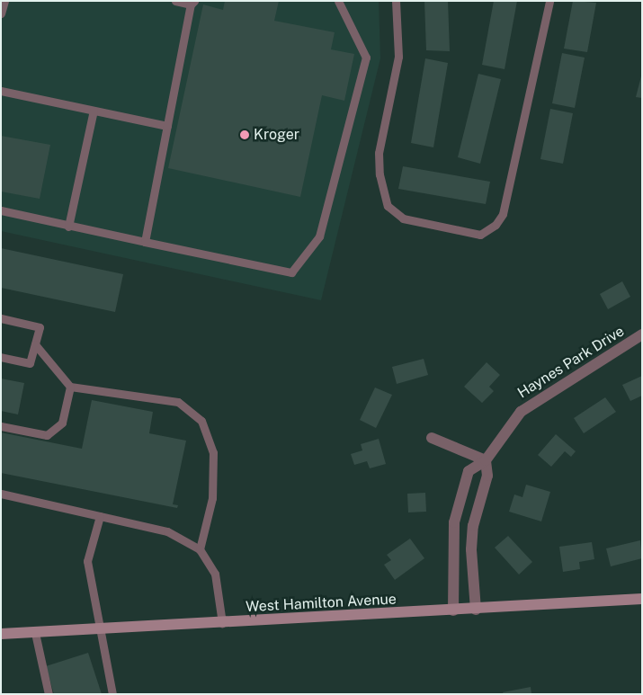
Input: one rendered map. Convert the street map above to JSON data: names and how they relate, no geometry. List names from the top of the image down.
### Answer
{
  "streets": {
    "street": ["Haynes Park Drive", "West Hamilton Avenue"]
  },
  "crossings": [
    ["Haynes Park Drive", "West Hamilton Avenue"]
  ],
  "places": ["Kroger"]
}
